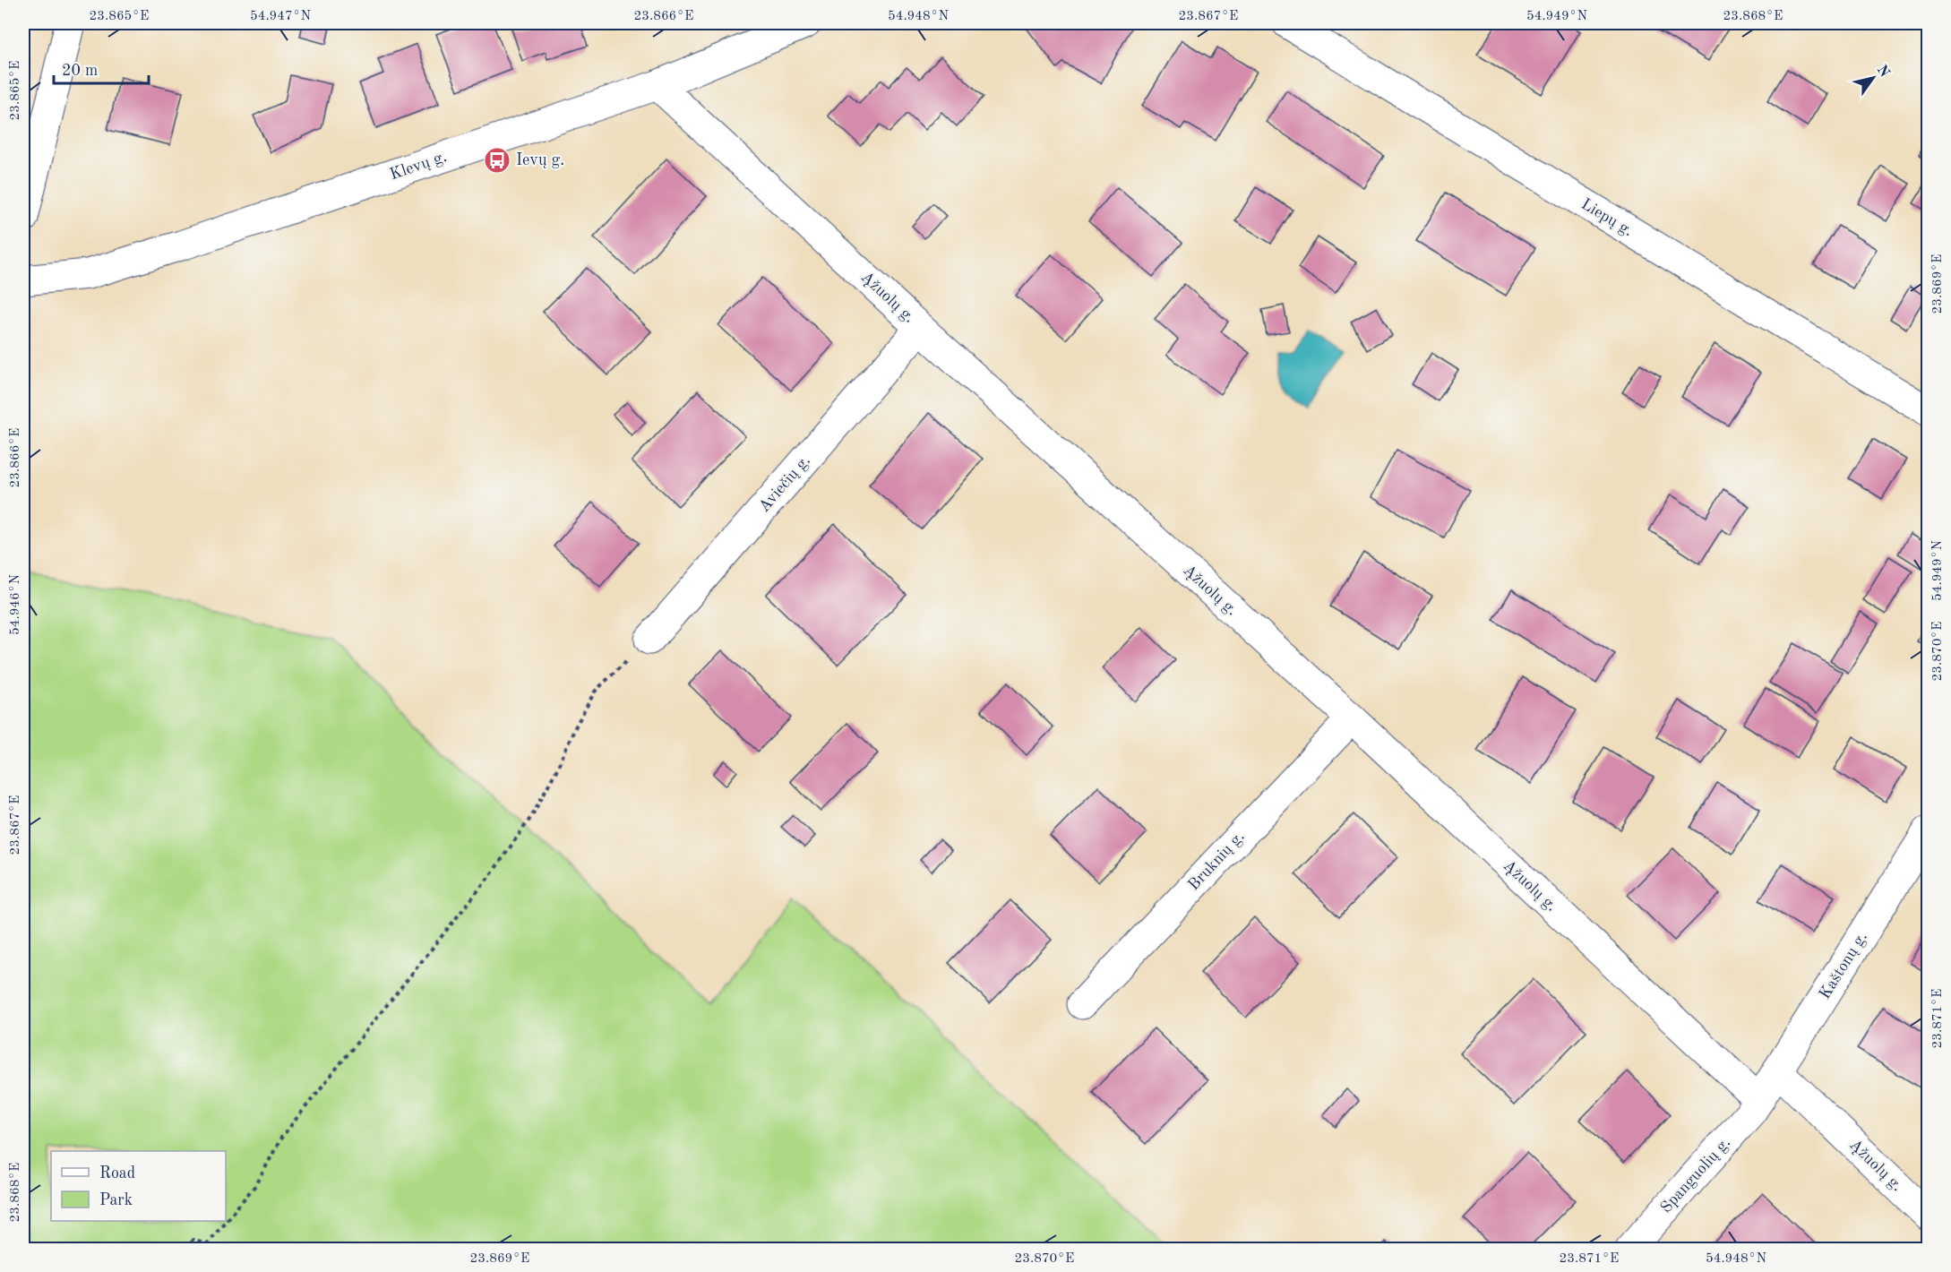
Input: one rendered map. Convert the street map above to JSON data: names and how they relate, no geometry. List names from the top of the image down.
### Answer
{
  "streets": {
    "street": [
      "Klevų g.",
      "Liepų g.",
      "Ąžuolų g.",
      "Aviečių g.",
      "Bruknių g.",
      "Kaštonų g.",
      "Spanguolių g."
    ]
  },
  "crossings": [
    ["Klevų g.", "Ąžuolų g."],
    ["Ąžuolų g.", "Aviečių g."],
    ["Ąžuolų g.", "Bruknių g."],
    ["Ąžuolų g.", "Kaštonų g."],
    ["Ąžuolų g.", "Spanguolių g."],
    ["Kaštonų g.", "Spanguolių g."]
  ],
  "places": {
    "bus stop": ["Ievų g."]
  },
  "legend": ["Road", "Park"],
  "scale_bar": "20 m",
  "north": "top right",
  "coordinates": [
    "23.865°E",
    "54.947°N",
    "23.866°E",
    "54.948°N",
    "23.867°E",
    "54.949°N",
    "23.868°E",
    "23.869°E",
    "54.946°N",
    "23.870°E",
    "23.871°E"
  ]
}
